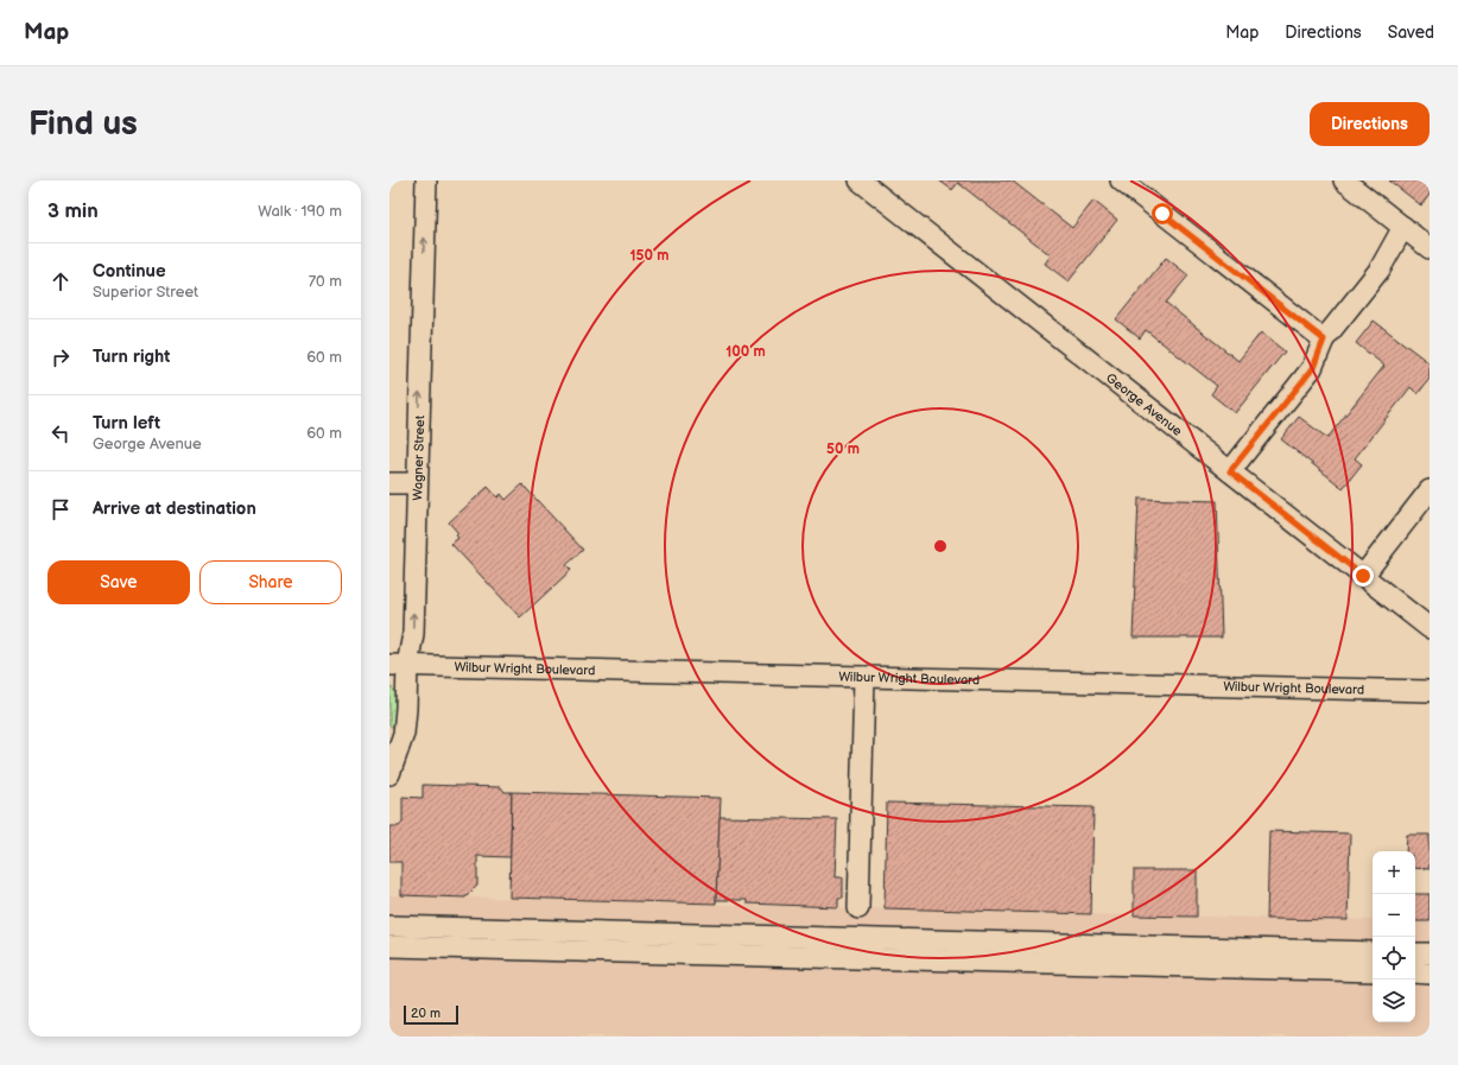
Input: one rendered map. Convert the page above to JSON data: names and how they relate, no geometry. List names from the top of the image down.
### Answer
{
  "streets": {
    "street": ["George Avenue", "Wagner Street", "Wilbur Wright Boulevard"]
  },
  "crossings": [
    ["Wagner Street", "Wilbur Wright Boulevard"]
  ],
  "one_way": ["Wagner Street"],
  "scale_bar": "20 m",
  "page": {
    "header": "Map",
    "nav": ["Map", "Directions", "Saved"],
    "buttons": [
      "Directions",
      ["Save", "Share"]
    ],
    "title": "Find us",
    "heading": ["3 min", "Walk · 190 m"],
    "list": [
      ["Continue", "Superior Street", "70 m"],
      ["Turn right", "60 m"],
      ["Turn left", "George Avenue", "60 m"],
      "Arrive at destination"
    ],
    "map_buttons": ["+", "−"],
    "scale": "20 m"
  },
  "rings": ["150 m", "100 m", "50 m"]
}
